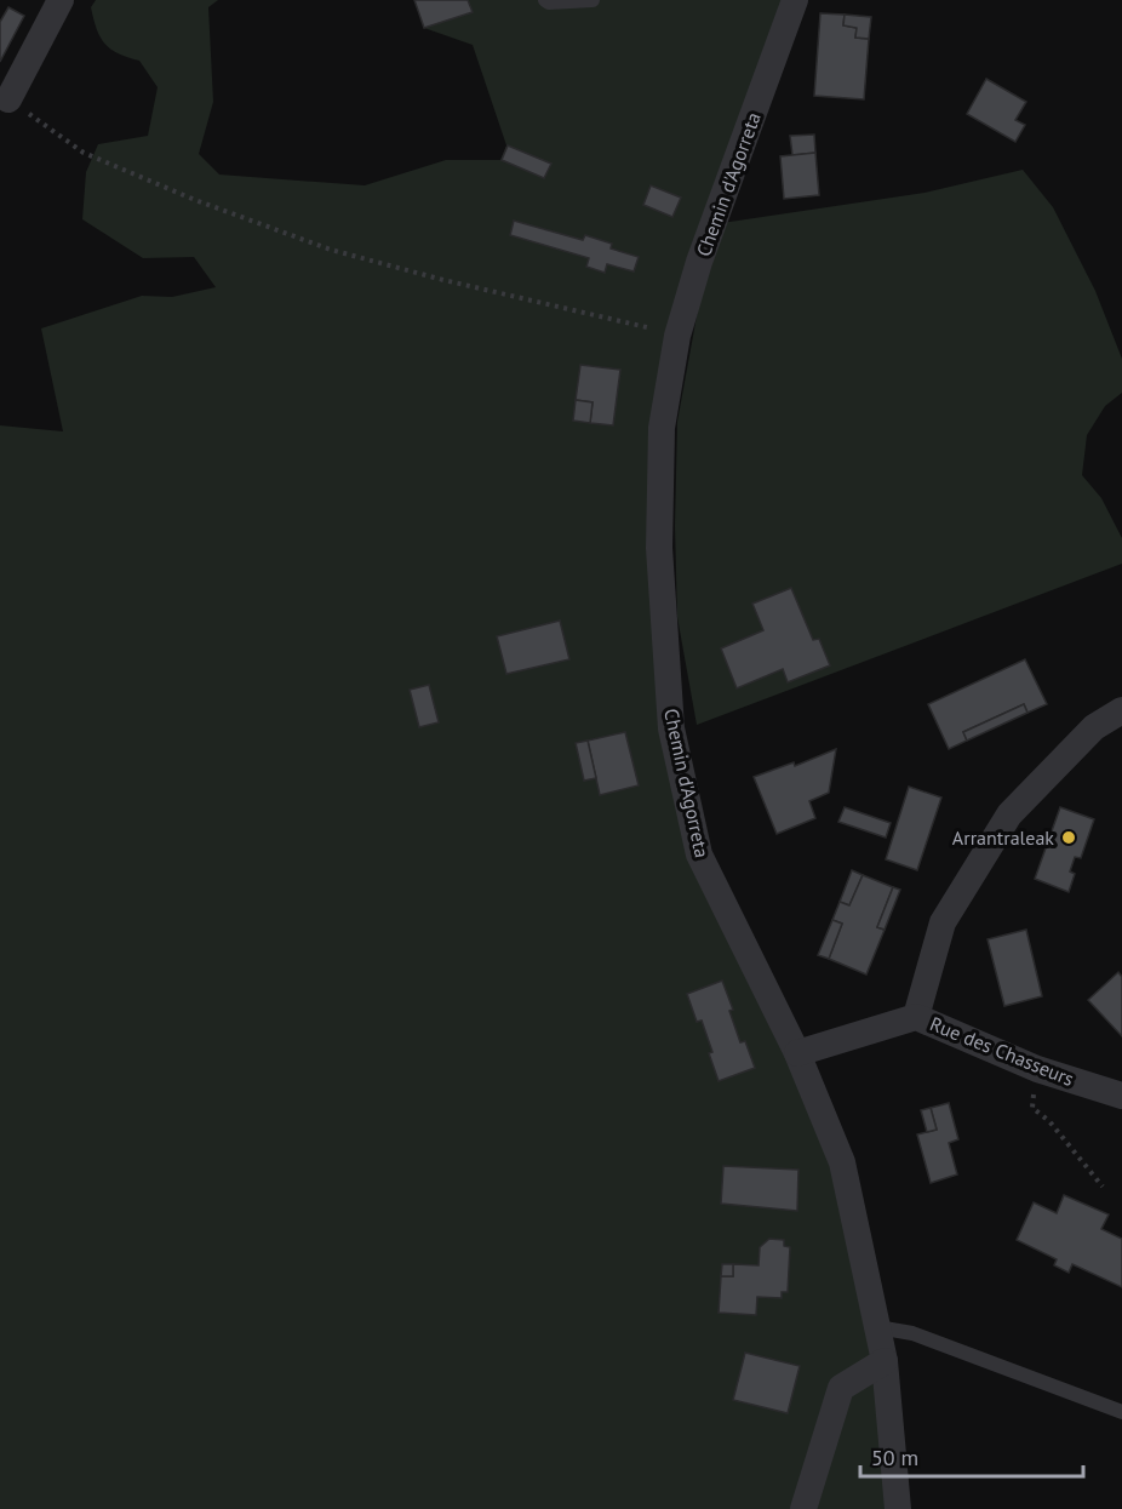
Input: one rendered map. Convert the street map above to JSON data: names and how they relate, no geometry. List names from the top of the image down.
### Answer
{
  "streets": {
    "street": ["Chemin d'Agorreta", "Rue des Chasseurs"]
  },
  "crossings": [
    ["Chemin d'Agorreta", "Rue des Chasseurs"]
  ],
  "places": ["Arrantraleak"],
  "scale_bar": "50 m"
}
